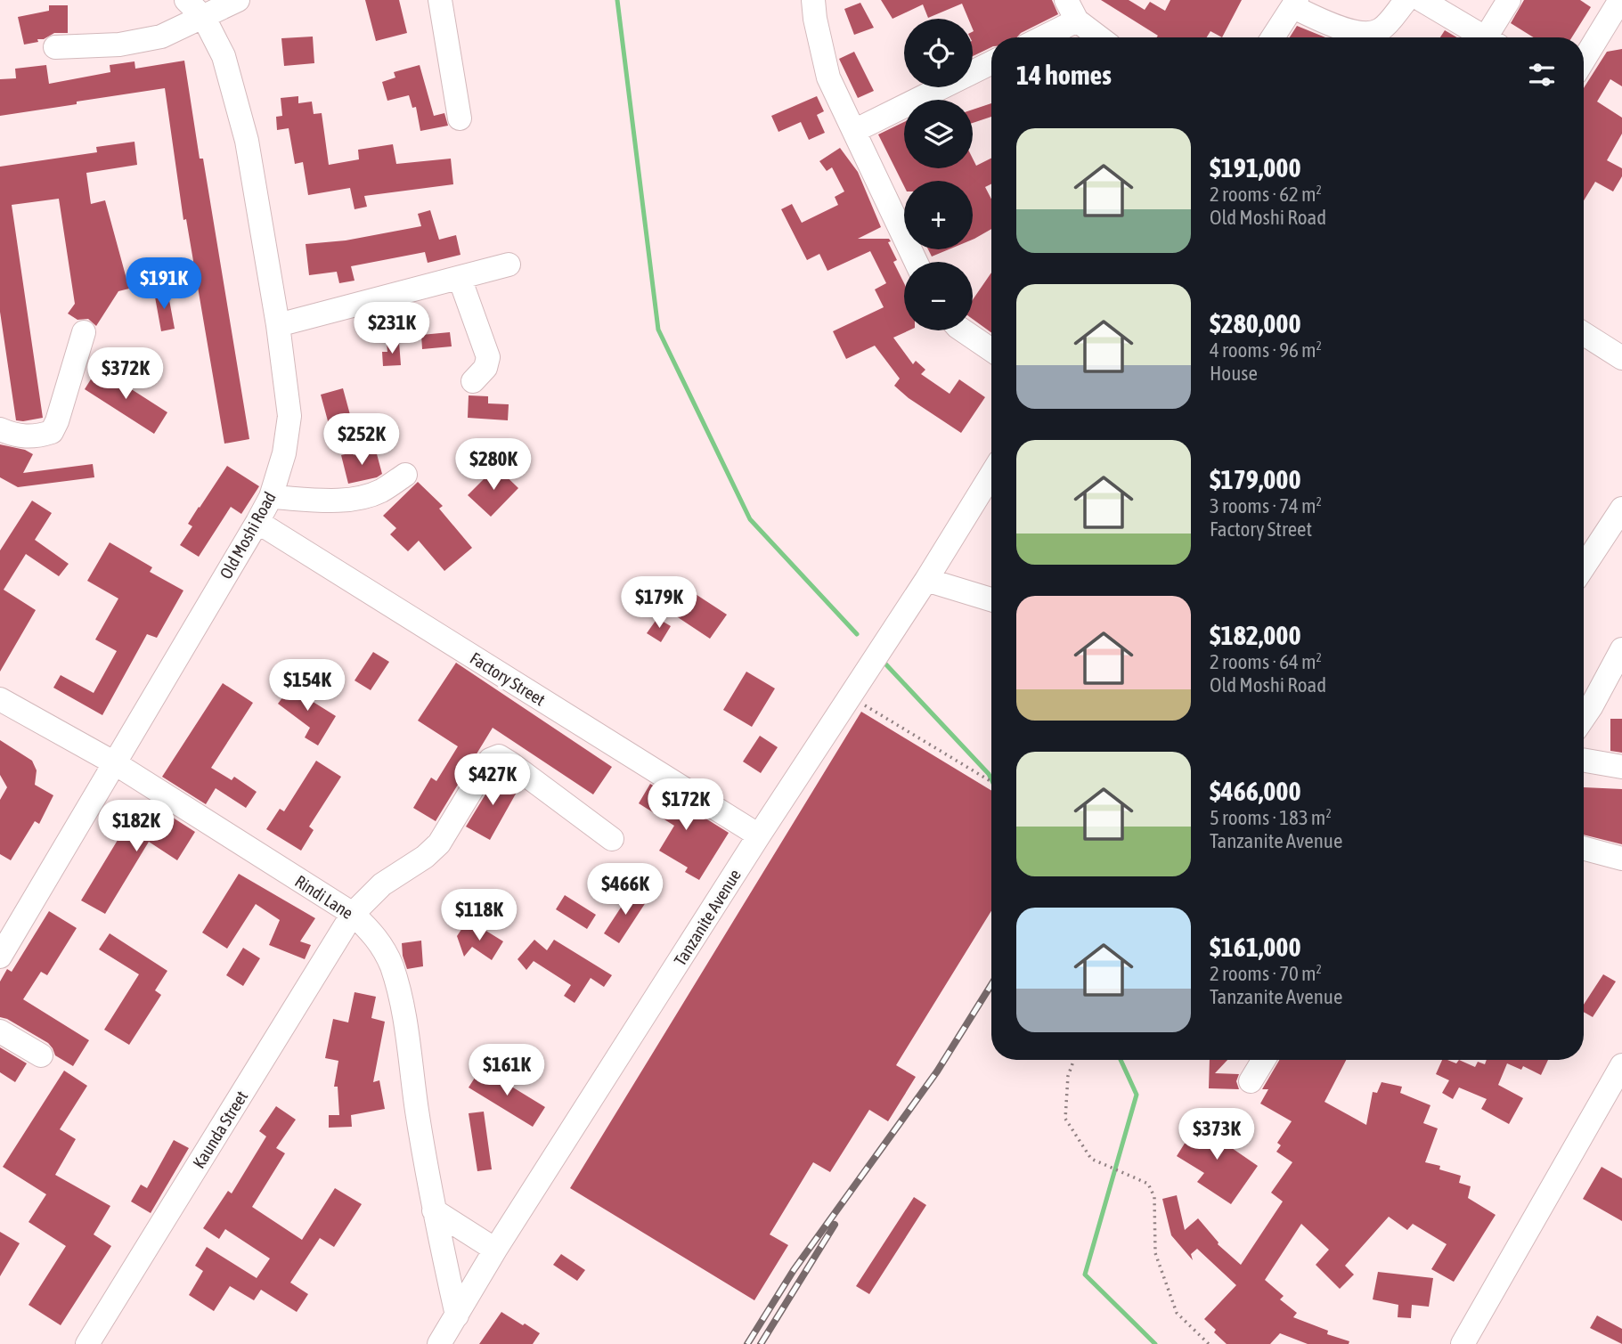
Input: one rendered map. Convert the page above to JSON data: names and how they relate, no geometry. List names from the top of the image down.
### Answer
{
  "streets": {
    "street": [
      "Old Moshi Road",
      "Factory Street",
      "Rindi Lane",
      "Tanzanite Avenue",
      "Kaunda Street"
    ]
  },
  "crossings": [
    ["Old Moshi Road", "Factory Street"],
    ["Old Moshi Road", "Rindi Lane"],
    ["Factory Street", "Tanzanite Avenue"],
    ["Rindi Lane", "Tanzanite Avenue"],
    ["Rindi Lane", "Kaunda Street"]
  ],
  "page": {
    "map_buttons": ["+", "−"],
    "heading": "14 homes",
    "list": [
      {
        "name": "$191,000",
        "note": "2 rooms · 62 m² · Old Moshi Road"
      },
      {
        "name": "$280,000",
        "note": "4 rooms · 96 m² · House"
      },
      {
        "name": "$179,000",
        "note": "3 rooms · 74 m² · Factory Street"
      },
      {
        "name": "$182,000",
        "note": "2 rooms · 64 m² · Old Moshi Road"
      },
      {
        "name": "$466,000",
        "note": "5 rooms · 183 m² · Tanzanite Avenue"
      },
      {
        "name": "$161,000",
        "note": "2 rooms · 70 m² · Tanzanite Avenue"
      }
    ],
    "price": [
      "$191K",
      "$231K",
      "$372K",
      "$252K",
      "$280K",
      "$179K",
      "$154K",
      "$427K",
      "$172K",
      "$182K",
      "$466K",
      "$118K",
      "$161K",
      "$373K"
    ]
  }
}
